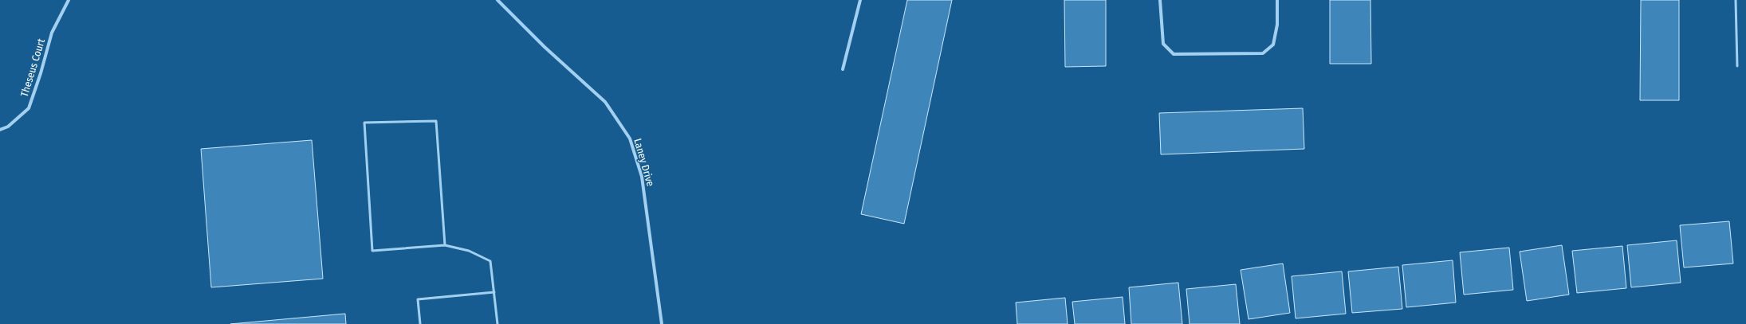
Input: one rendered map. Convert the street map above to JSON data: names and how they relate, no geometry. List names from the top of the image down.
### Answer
{
  "streets": {
    "street": ["Theseus Court", "Laney Drive"]
  }
}
